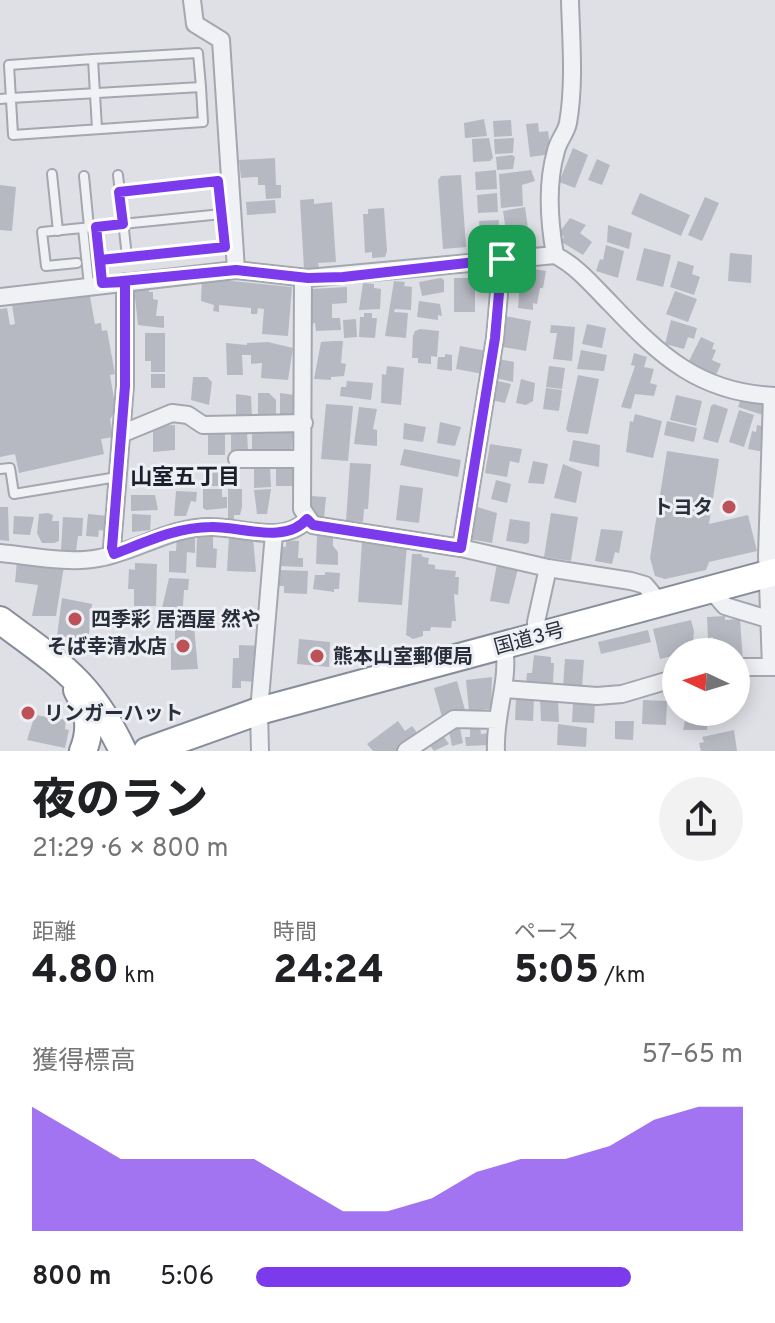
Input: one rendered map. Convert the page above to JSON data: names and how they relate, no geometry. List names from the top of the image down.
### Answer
{
  "streets": {
    "highway": ["国道3号"]
  },
  "districts": ["山室五丁目"],
  "places": [
    "トヨタ",
    "四季彩 居酒屋 然や",
    "そば幸清水店",
    "熊本山室郵便局",
    "リンガーハット"
  ],
  "north": "left",
  "page": {
    "heading": ["夜のラン", "21:29 · 6 × 800 m"],
    "stats": [
      ["距離", "4.80 km"],
      ["時間", "24:24"],
      ["ペース", "5:05 /km"]
    ],
    "chart": ["獲得標高", "57–65 m"],
    "list": [
      {
        "name": "800 m",
        "note": "5:06"
      }
    ]
  }
}
